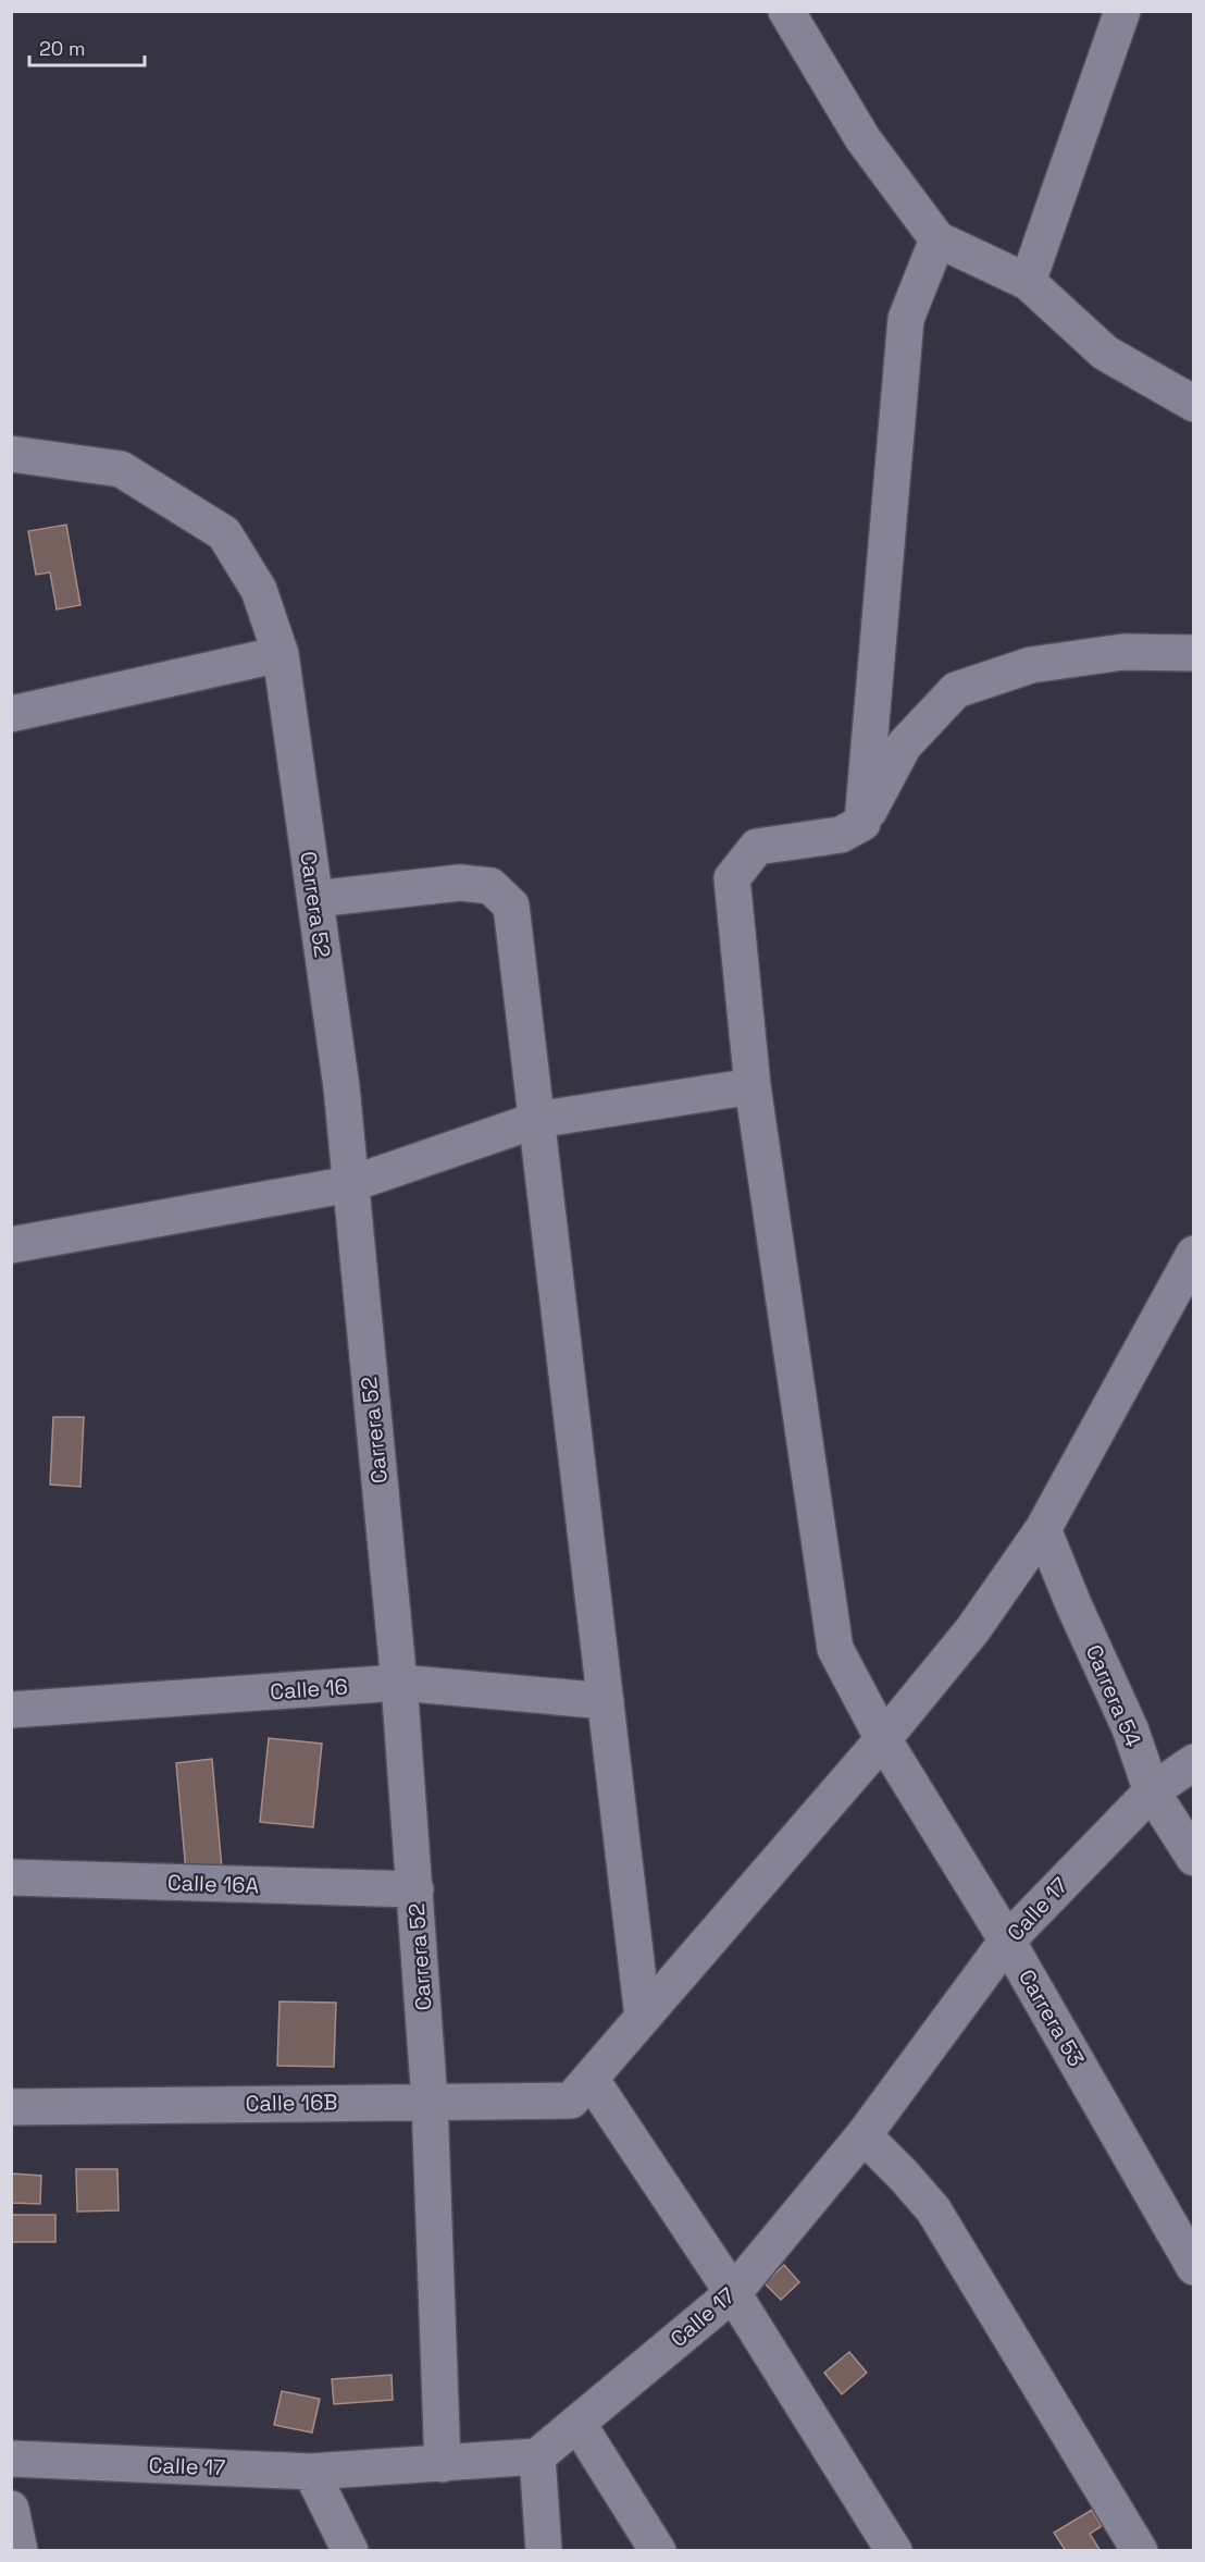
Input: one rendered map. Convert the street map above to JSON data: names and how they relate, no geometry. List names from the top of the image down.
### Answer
{
  "streets": {
    "street": [
      "Carrera 52",
      "Calle 16",
      "Carrera 54",
      "Calle 16A",
      "Calle 17",
      "Carrera 53",
      "Calle 16B"
    ]
  },
  "crossings": [
    ["Carrera 52", "Calle 16"],
    ["Carrera 52", "Calle 16A"],
    ["Carrera 52", "Calle 17"],
    ["Carrera 52", "Calle 16B"],
    ["Carrera 54", "Calle 17"],
    ["Calle 17", "Carrera 53"]
  ],
  "scale_bar": "20 m"
}
